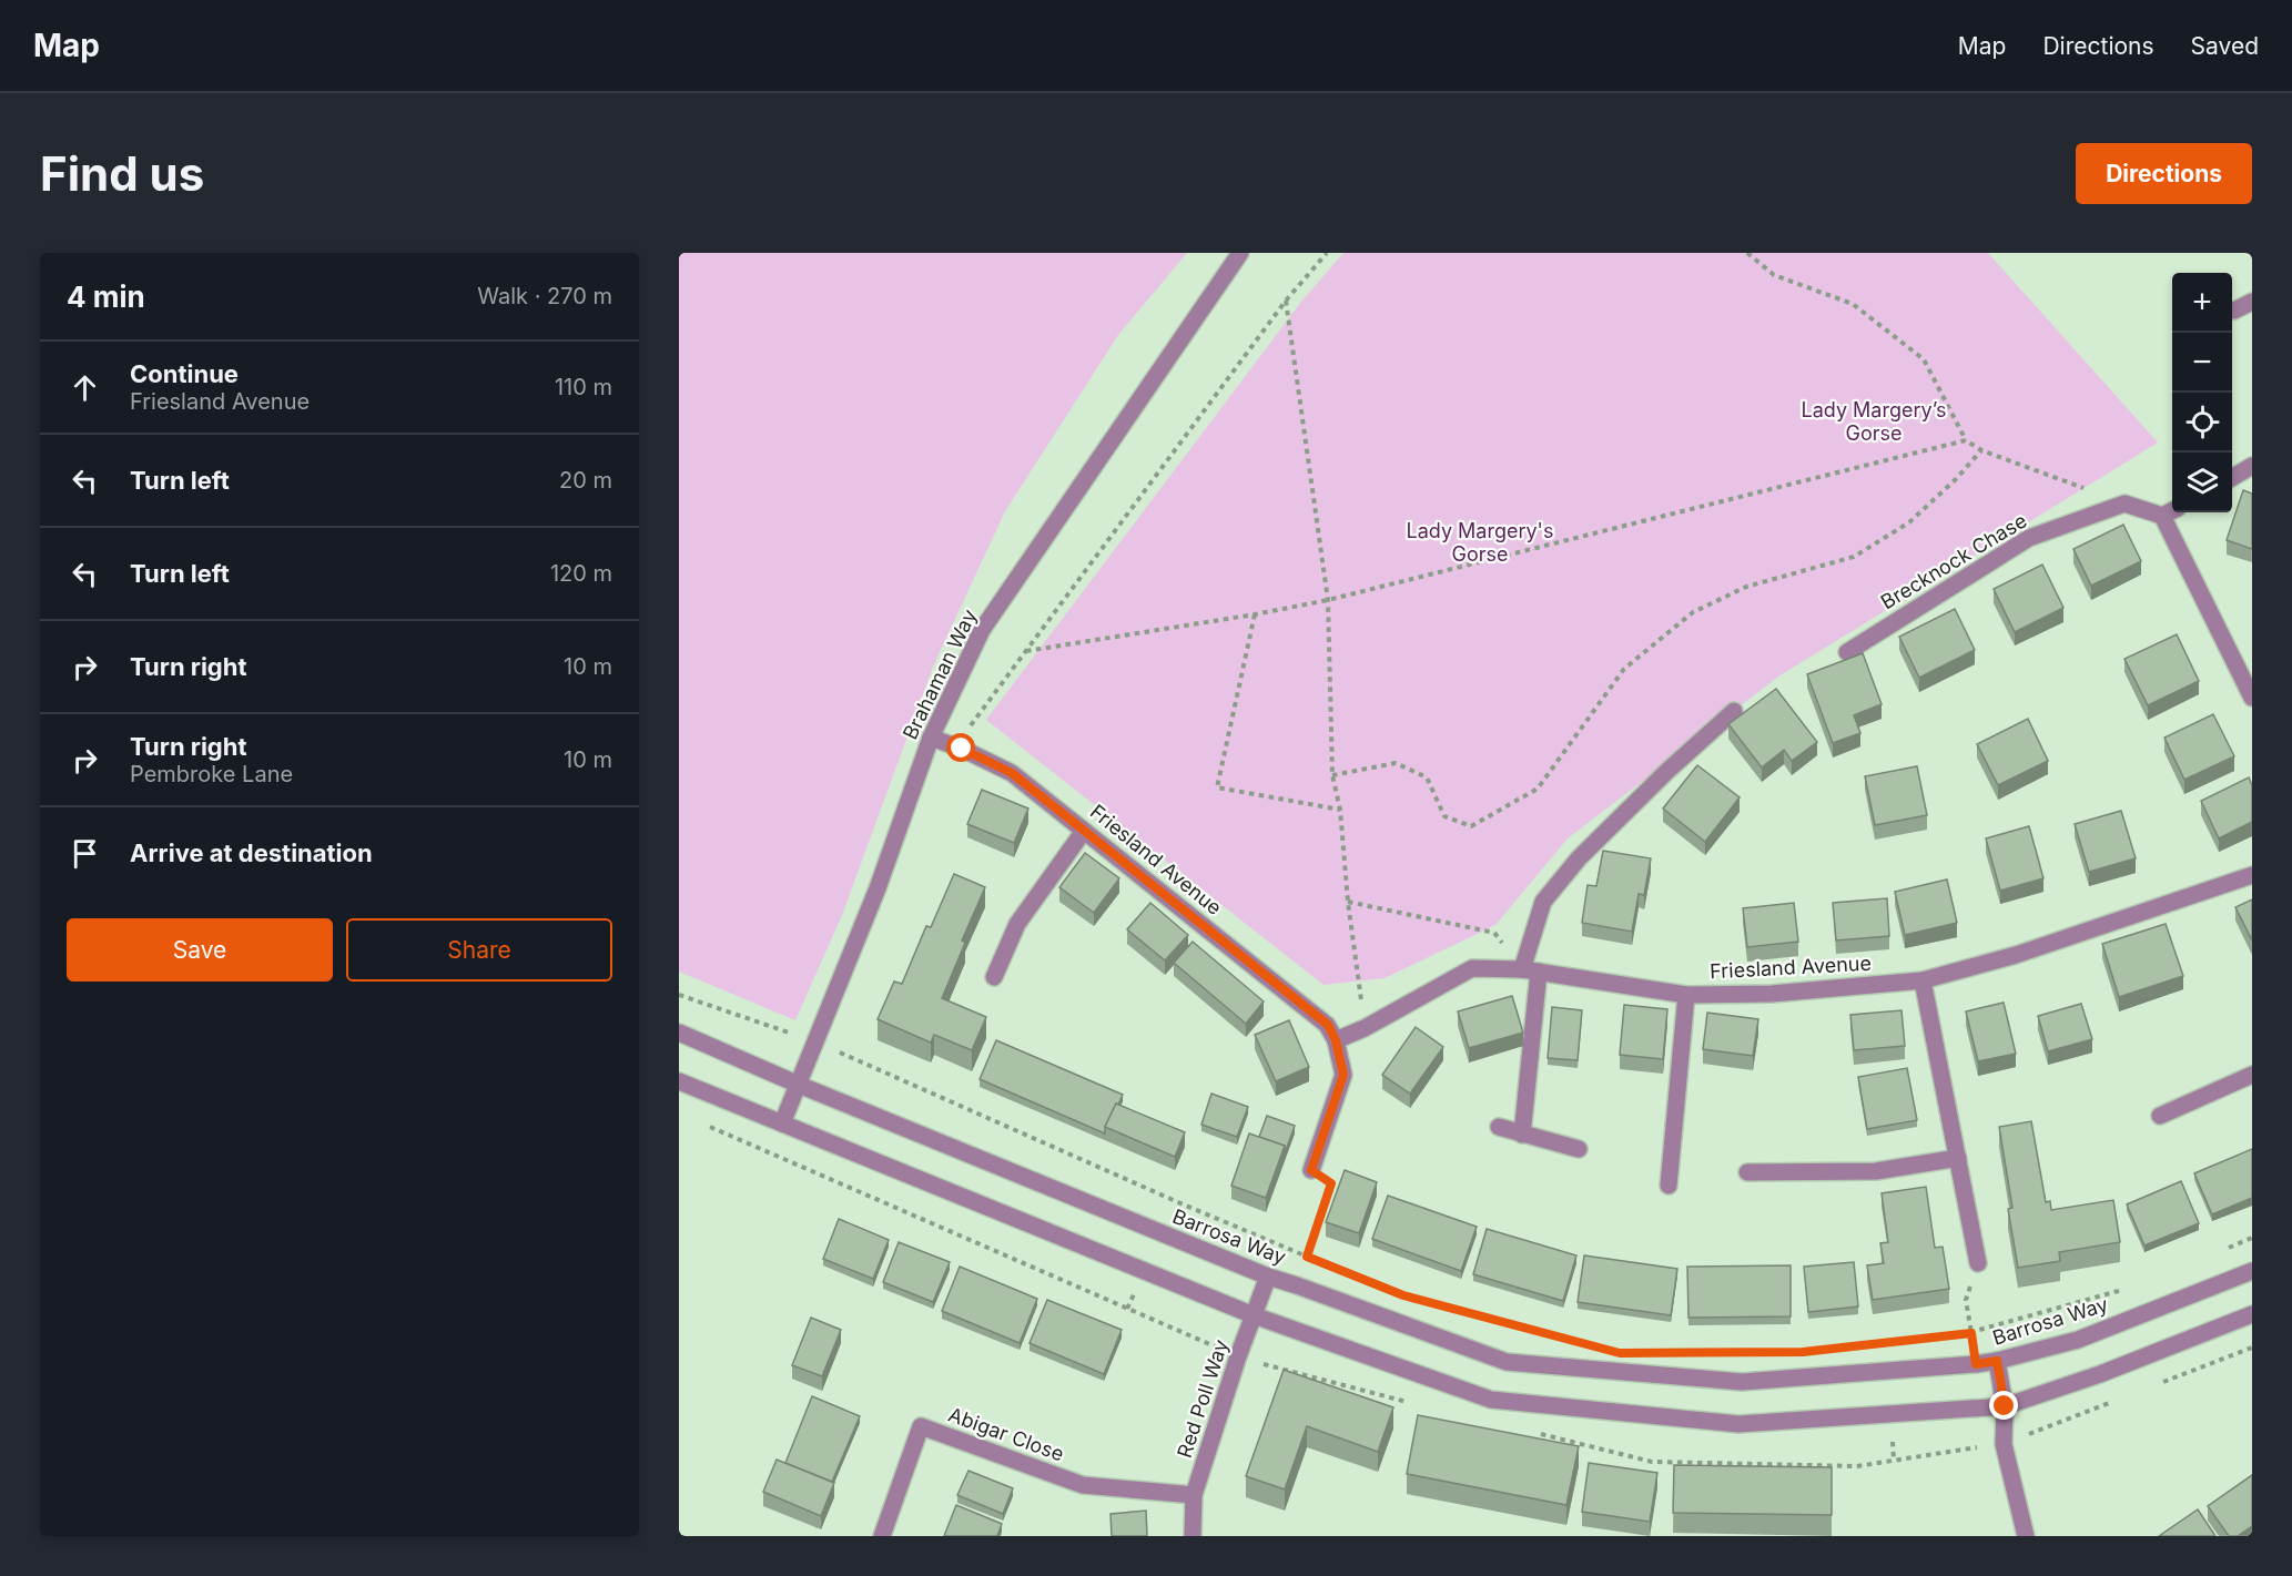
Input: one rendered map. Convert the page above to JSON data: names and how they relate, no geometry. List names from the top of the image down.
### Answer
{
  "streets": {
    "street": [
      "Brecknock Chase",
      "Brahaman Way",
      "Friesland Avenue",
      "Barrosa Way",
      "Red Poll Way",
      "Abigar Close"
    ]
  },
  "crossings": [
    ["Brahaman Way", "Friesland Avenue"],
    ["Brahaman Way", "Barrosa Way"],
    ["Barrosa Way", "Red Poll Way"],
    ["Red Poll Way", "Abigar Close"]
  ],
  "parks": ["Lady Margery’s Gorse", "Lady Margery's Gorse"],
  "page": {
    "header": "Map",
    "nav": ["Map", "Directions", "Saved"],
    "buttons": [
      "Directions",
      ["Save", "Share"]
    ],
    "title": "Find us",
    "heading": ["4 min", "Walk · 270 m"],
    "map_buttons": ["+", "−"],
    "list": [
      ["Continue", "Friesland Avenue", "110 m"],
      ["Turn left", "20 m"],
      ["Turn left", "120 m"],
      ["Turn right", "10 m"],
      ["Turn right", "Pembroke Lane", "10 m"],
      "Arrive at destination"
    ]
  }
}
